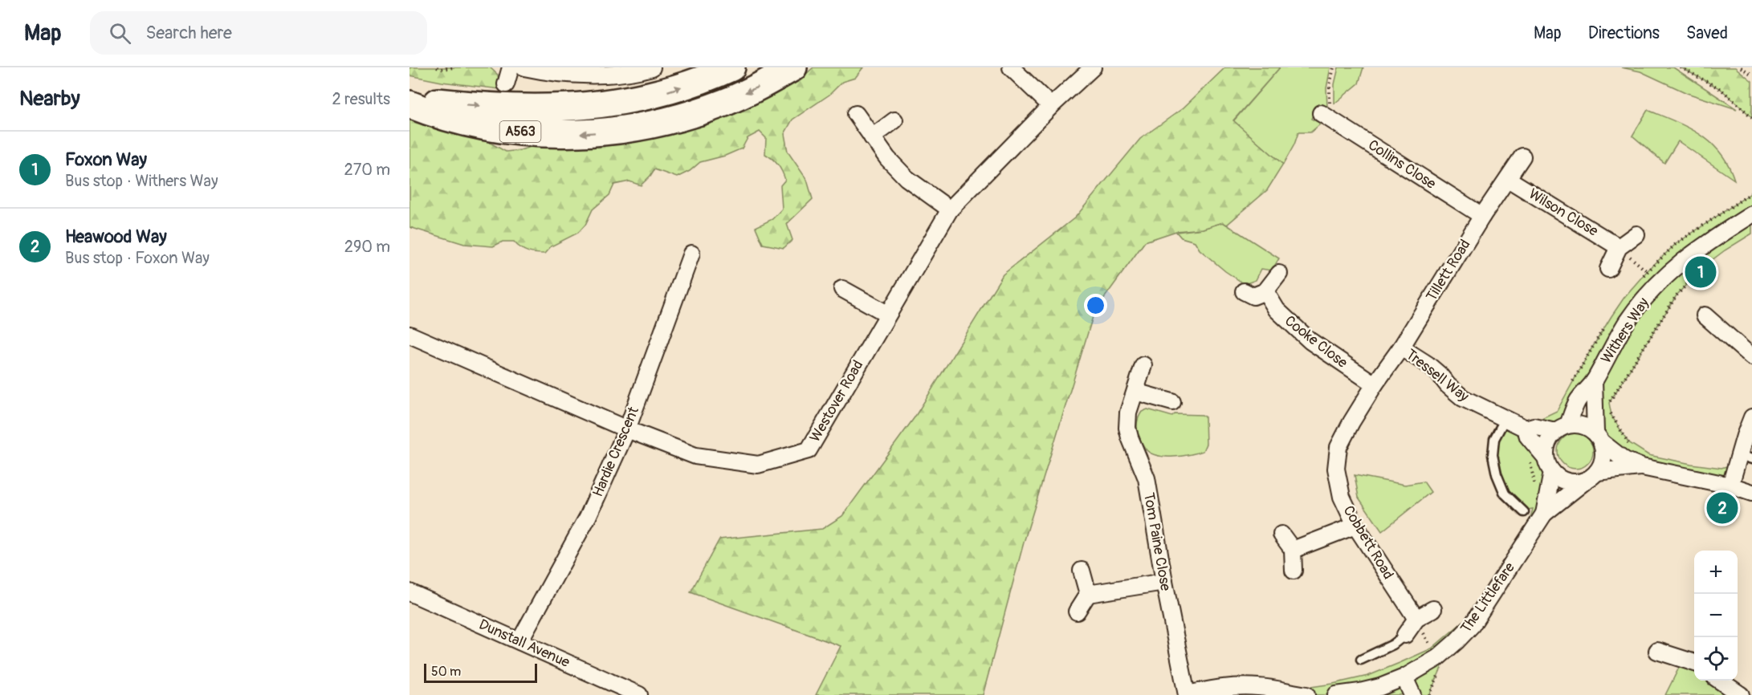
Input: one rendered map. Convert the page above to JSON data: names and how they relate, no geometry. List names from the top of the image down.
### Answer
{
  "streets": {
    "highway": ["A563"],
    "street": [
      "Collins Close",
      "Wilson Close",
      "Tillett Road",
      "Withers Way",
      "Cooke Close",
      "Tressell Way",
      "Westover Road",
      "Hardie Crescent",
      "Tom Paine Close",
      "Cobbett Road",
      "The Littlefare",
      "Dunstall Avenue"
    ]
  },
  "crossings": [
    ["Collins Close", "Tillett Road"],
    ["Wilson Close", "Tillett Road"],
    ["Tillett Road", "Cooke Close"],
    ["Tillett Road", "Tressell Way"],
    ["Tillett Road", "Cobbett Road"],
    ["Withers Way", "Tressell Way"],
    ["Withers Way", "The Littlefare"],
    ["Cooke Close", "Cobbett Road"],
    ["Tressell Way", "The Littlefare"],
    ["Westover Road", "Hardie Crescent"],
    ["Hardie Crescent", "Dunstall Avenue"]
  ],
  "scale_bar": "50 m",
  "page": {
    "header": "Map",
    "search": "Search here",
    "nav": ["Map", "Directions", "Saved"],
    "heading": ["Nearby", "2 results"],
    "list": [
      {
        "mark": "1",
        "name": "Foxon Way",
        "note": "Bus stop · Withers Way",
        "value": "270 m"
      },
      {
        "mark": "2",
        "name": "Heawood Way",
        "note": "Bus stop · Foxon Way",
        "value": "290 m"
      }
    ],
    "pins": ["1", "2"],
    "map_buttons": ["+", "−"],
    "scale": "50 m"
  }
}
